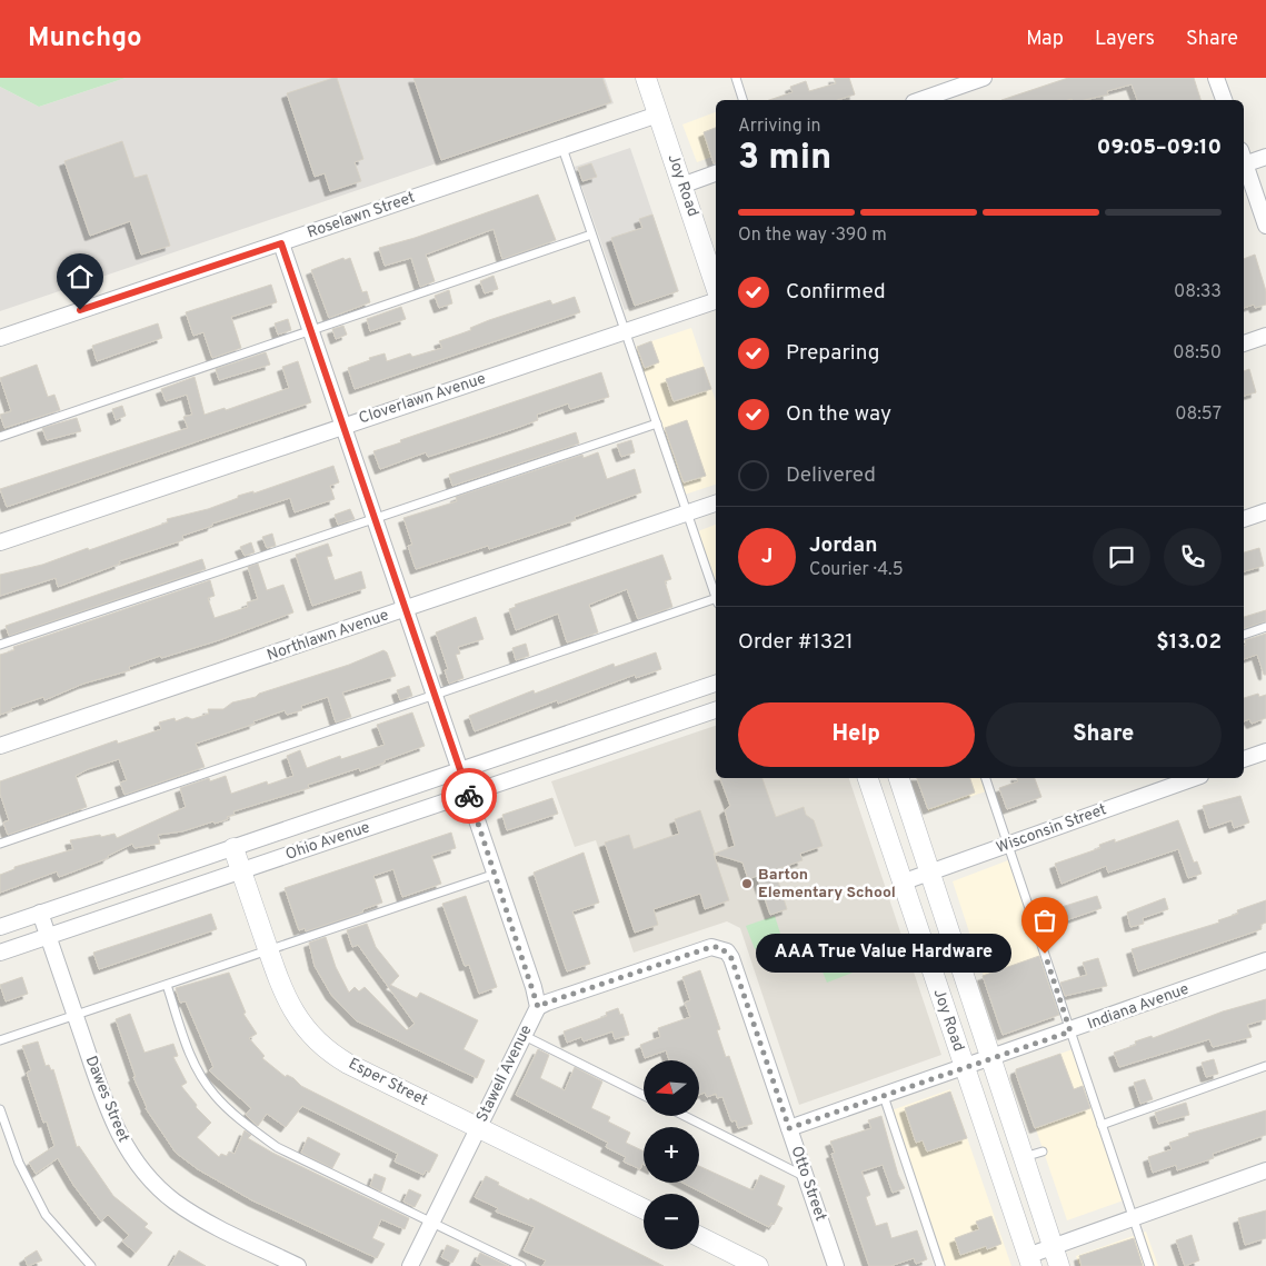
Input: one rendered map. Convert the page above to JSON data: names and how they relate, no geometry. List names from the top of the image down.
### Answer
{
  "streets": {
    "street": [
      "Joy Road",
      "Roselawn Street",
      "Cloverlawn Avenue",
      "Northlawn Avenue",
      "Wisconsin Street",
      "Ohio Avenue",
      "Indiana Avenue",
      "Stawell Avenue",
      "Esper Street",
      "Dawes Street",
      "Otto Street"
    ]
  },
  "crossings": [
    ["Joy Road", "Roselawn Street"],
    ["Joy Road", "Wisconsin Street"],
    ["Joy Road", "Indiana Avenue"],
    ["Roselawn Street", "Stawell Avenue"],
    ["Cloverlawn Avenue", "Stawell Avenue"],
    ["Northlawn Avenue", "Stawell Avenue"],
    ["Ohio Avenue", "Stawell Avenue"],
    ["Ohio Avenue", "Esper Street"],
    ["Ohio Avenue", "Dawes Street"],
    ["Indiana Avenue", "Otto Street"],
    ["Stawell Avenue", "Esper Street"],
    ["Stawell Avenue", "Otto Street"]
  ],
  "places": ["Barton Elementary School", "AAA True Value Hardware"],
  "north": "left",
  "page": {
    "header": "Munchgo",
    "nav": ["Map", "Layers", "Share"],
    "heading": ["3 min", "Arriving in", "09:05–09:10"],
    "panel": [
      "Jordan",
      "Courier · 4.5",
      "Order #1321",
      "$13.02"
    ],
    "bar": "On the way · 390 m",
    "list": [
      ["Confirmed", "08:33"],
      ["Preparing", "08:50"],
      ["On the way", "08:57"],
      "Delivered"
    ],
    "round": "J",
    "buttons": ["Help", "Share"],
    "bubble": "AAA True Value Hardware",
    "map_buttons": ["+", "−"]
  }
}
